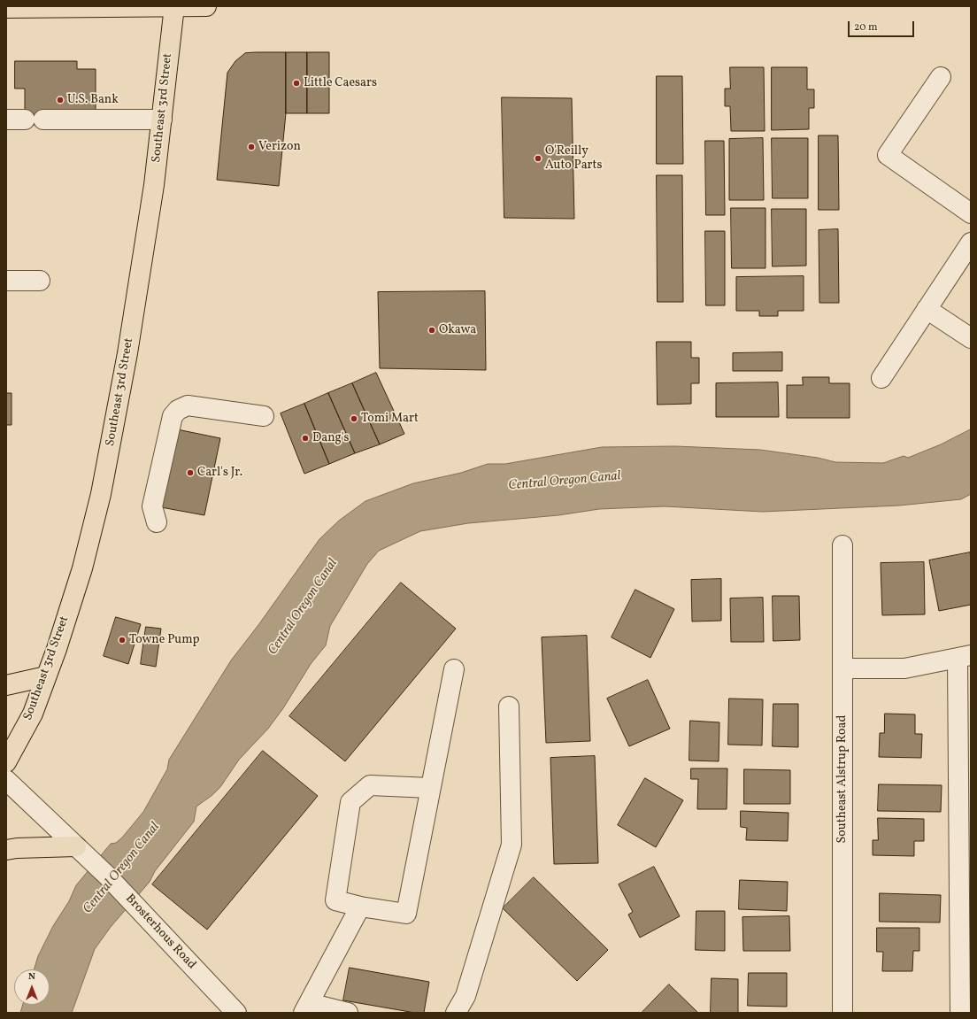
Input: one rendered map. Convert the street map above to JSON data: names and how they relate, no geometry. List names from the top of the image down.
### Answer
{
  "streets": {
    "main road": ["Southeast 3rd Street"],
    "street": ["Southeast Alstrup Road", "Brosterhous Road"]
  },
  "water": ["Central Oregon Canal"],
  "places": [
    "Little Caesars",
    "U.S. Bank",
    "Verizon",
    "O'Reilly Auto Parts",
    "Okawa",
    "Tomi Mart",
    "Dang's",
    "Carl's Jr.",
    "Towne Pump"
  ],
  "scale_bar": "20 m",
  "north": "top"
}
